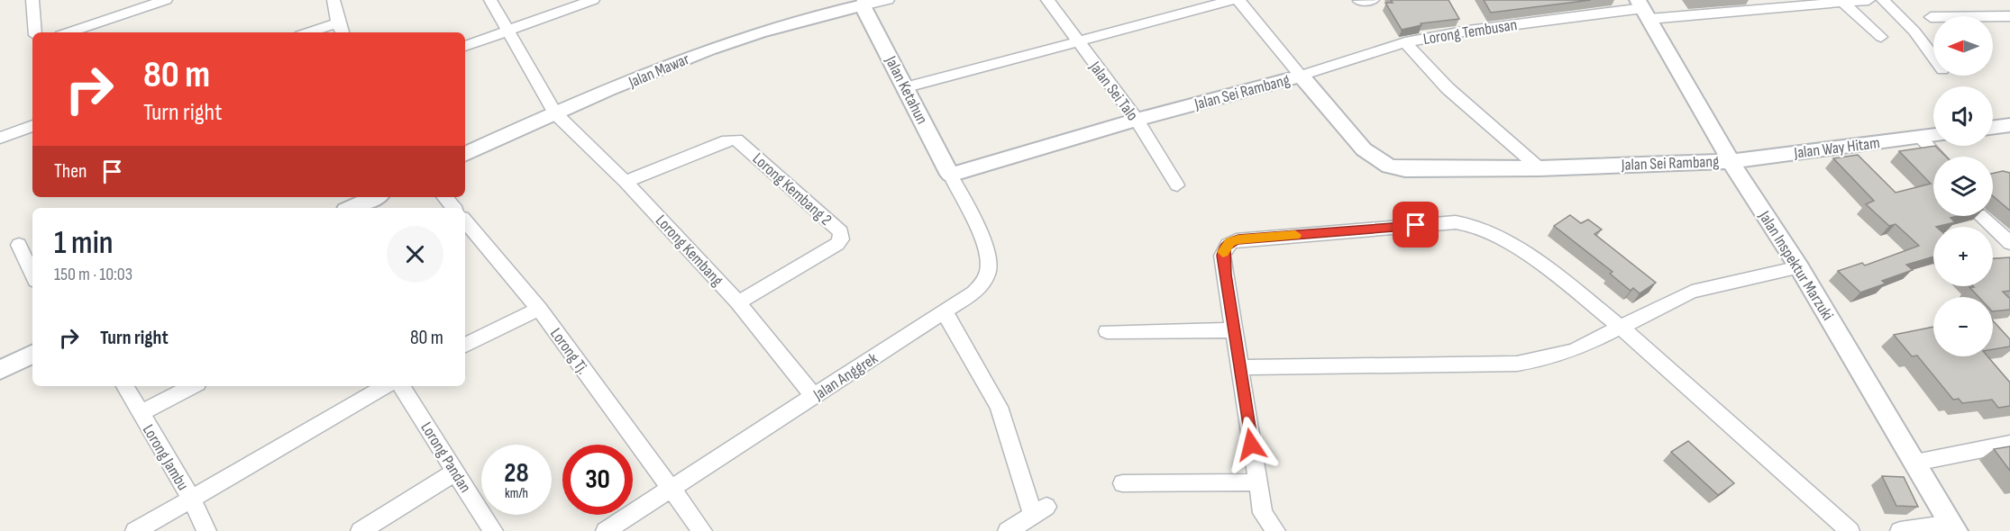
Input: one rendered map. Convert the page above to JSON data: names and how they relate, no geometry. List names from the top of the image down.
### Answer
{
  "streets": {
    "street": [
      "Lorong Tembusan",
      "Jalan Mawar",
      "Jalan Ketahun",
      "Jalan Sei Talo",
      "Jalan Sei Rambang",
      "Jalan Way Hitam",
      "Lorong Kembang 2",
      "Lorong Kembang",
      "Jalan Inspektur Marzuki",
      "Lorong Tj.",
      "Jalan Anggrek",
      "Lorong Jambu",
      "Lorong Pandan"
    ]
  },
  "crossings": [
    ["Lorong Tembusan", "Jalan Sei Rambang"],
    ["Lorong Tembusan", "Jalan Inspektur Marzuki"],
    ["Jalan Mawar", "Jalan Ketahun"],
    ["Jalan Mawar", "Lorong Kembang"],
    ["Jalan Ketahun", "Jalan Sei Rambang"],
    ["Jalan Ketahun", "Jalan Anggrek"],
    ["Jalan Sei Talo", "Jalan Sei Rambang"],
    ["Jalan Sei Rambang", "Jalan Way Hitam"],
    ["Jalan Sei Rambang", "Jalan Inspektur Marzuki"],
    ["Jalan Sei Rambang", "Jalan Anggrek"],
    ["Jalan Way Hitam", "Jalan Inspektur Marzuki"],
    ["Lorong Kembang 2", "Lorong Kembang"],
    ["Lorong Kembang", "Jalan Anggrek"],
    ["Lorong Tj.", "Jalan Anggrek"]
  ],
  "north": "left",
  "page": {
    "map_buttons": ["+", "−"],
    "turn": ["80 m", "Turn right"],
    "then": "Then",
    "heading": ["1 min", "150 m · 10:03"],
    "list": [
      {
        "name": "Turn right",
        "value": "80 m"
      }
    ],
    "speed": "28 km/h",
    "limit": "30"
  }
}
